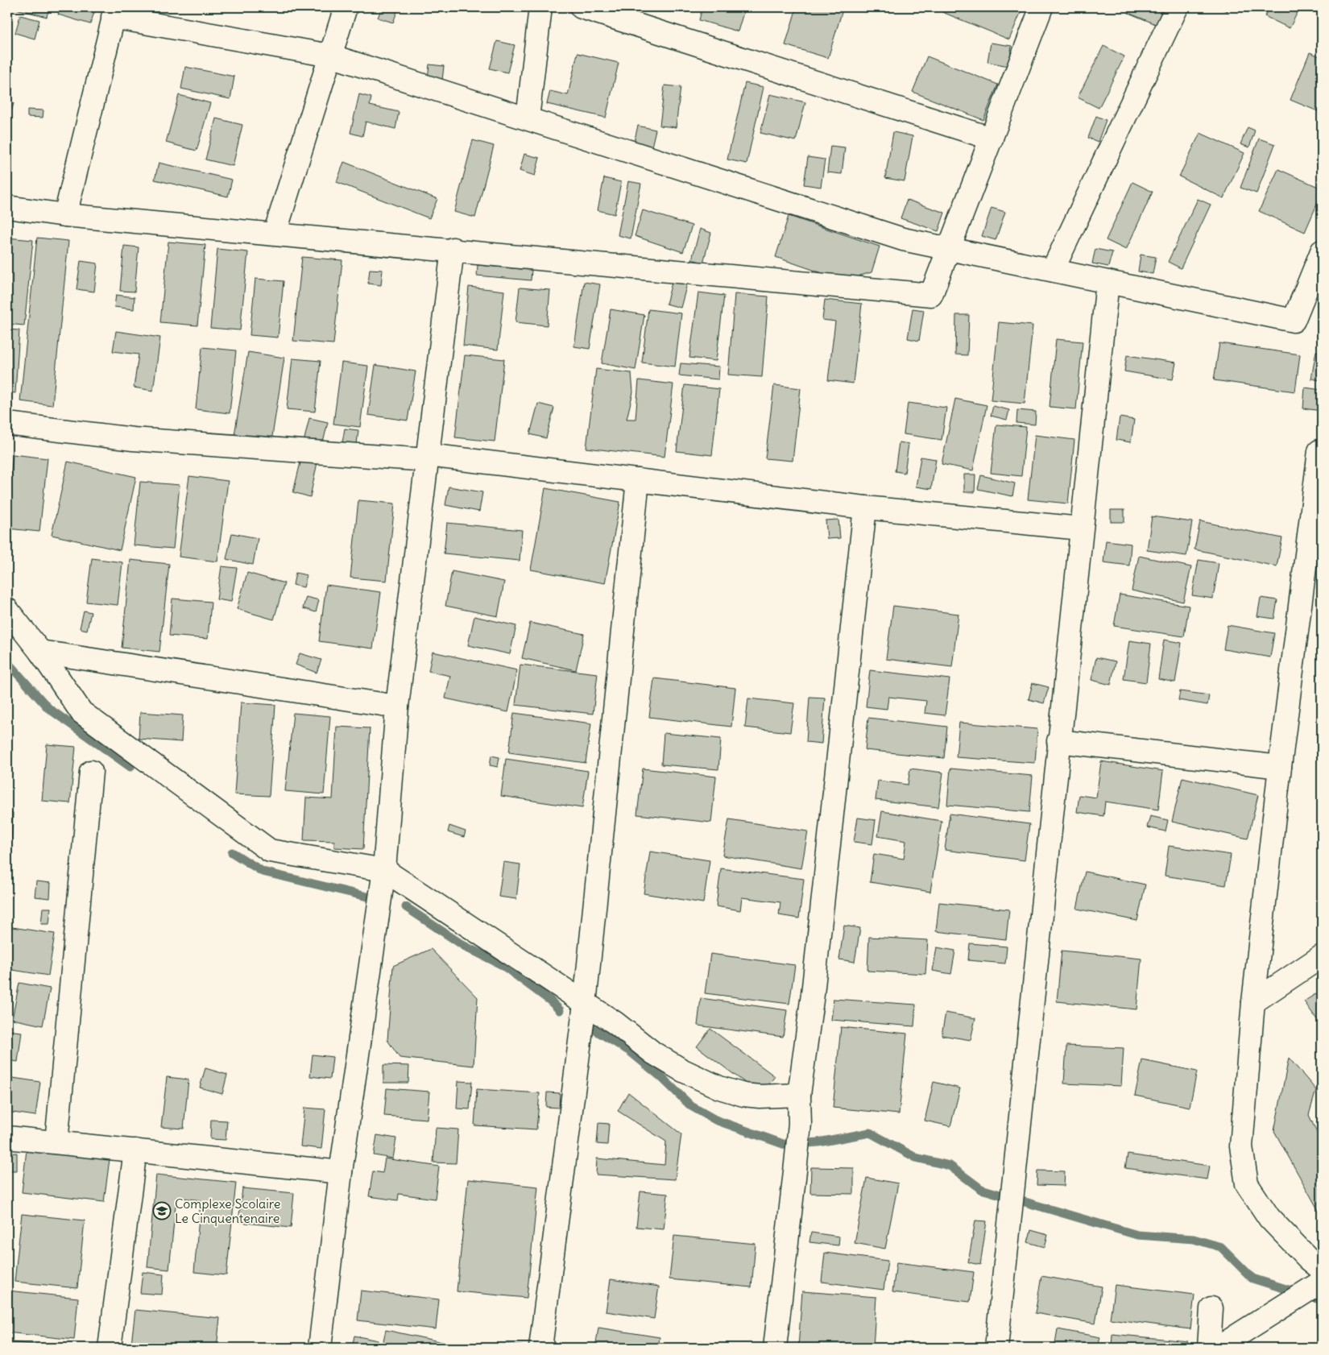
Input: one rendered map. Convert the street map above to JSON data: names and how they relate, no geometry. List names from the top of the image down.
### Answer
{
  "places": {
    "school or university": ["Complexe Scolaire Le Cinquentenaire"]
  }
}
